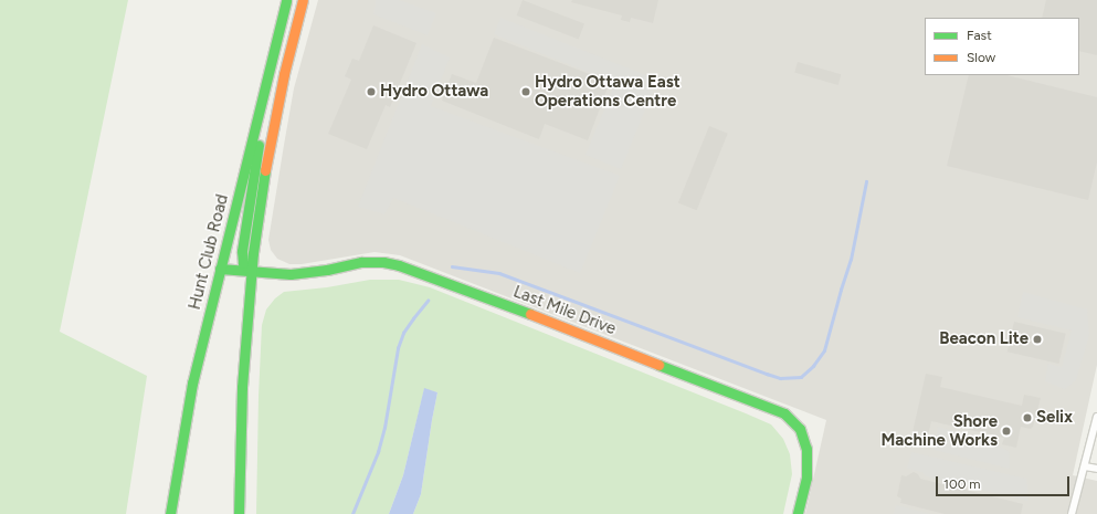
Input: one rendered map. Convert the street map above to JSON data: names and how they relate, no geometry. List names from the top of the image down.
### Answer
{
  "streets": {
    "main road": ["Hunt Club Road", "Last Mile Drive"]
  },
  "crossings": [
    ["Hunt Club Road", "Last Mile Drive"]
  ],
  "places": [
    "Hydro Ottawa",
    "Hydro Ottawa East Operations Centre",
    "Beacon Lite",
    "Selix",
    "Shore Machine Works"
  ],
  "legend": ["Fast", "Slow"],
  "scale_bar": "100 m"
}
